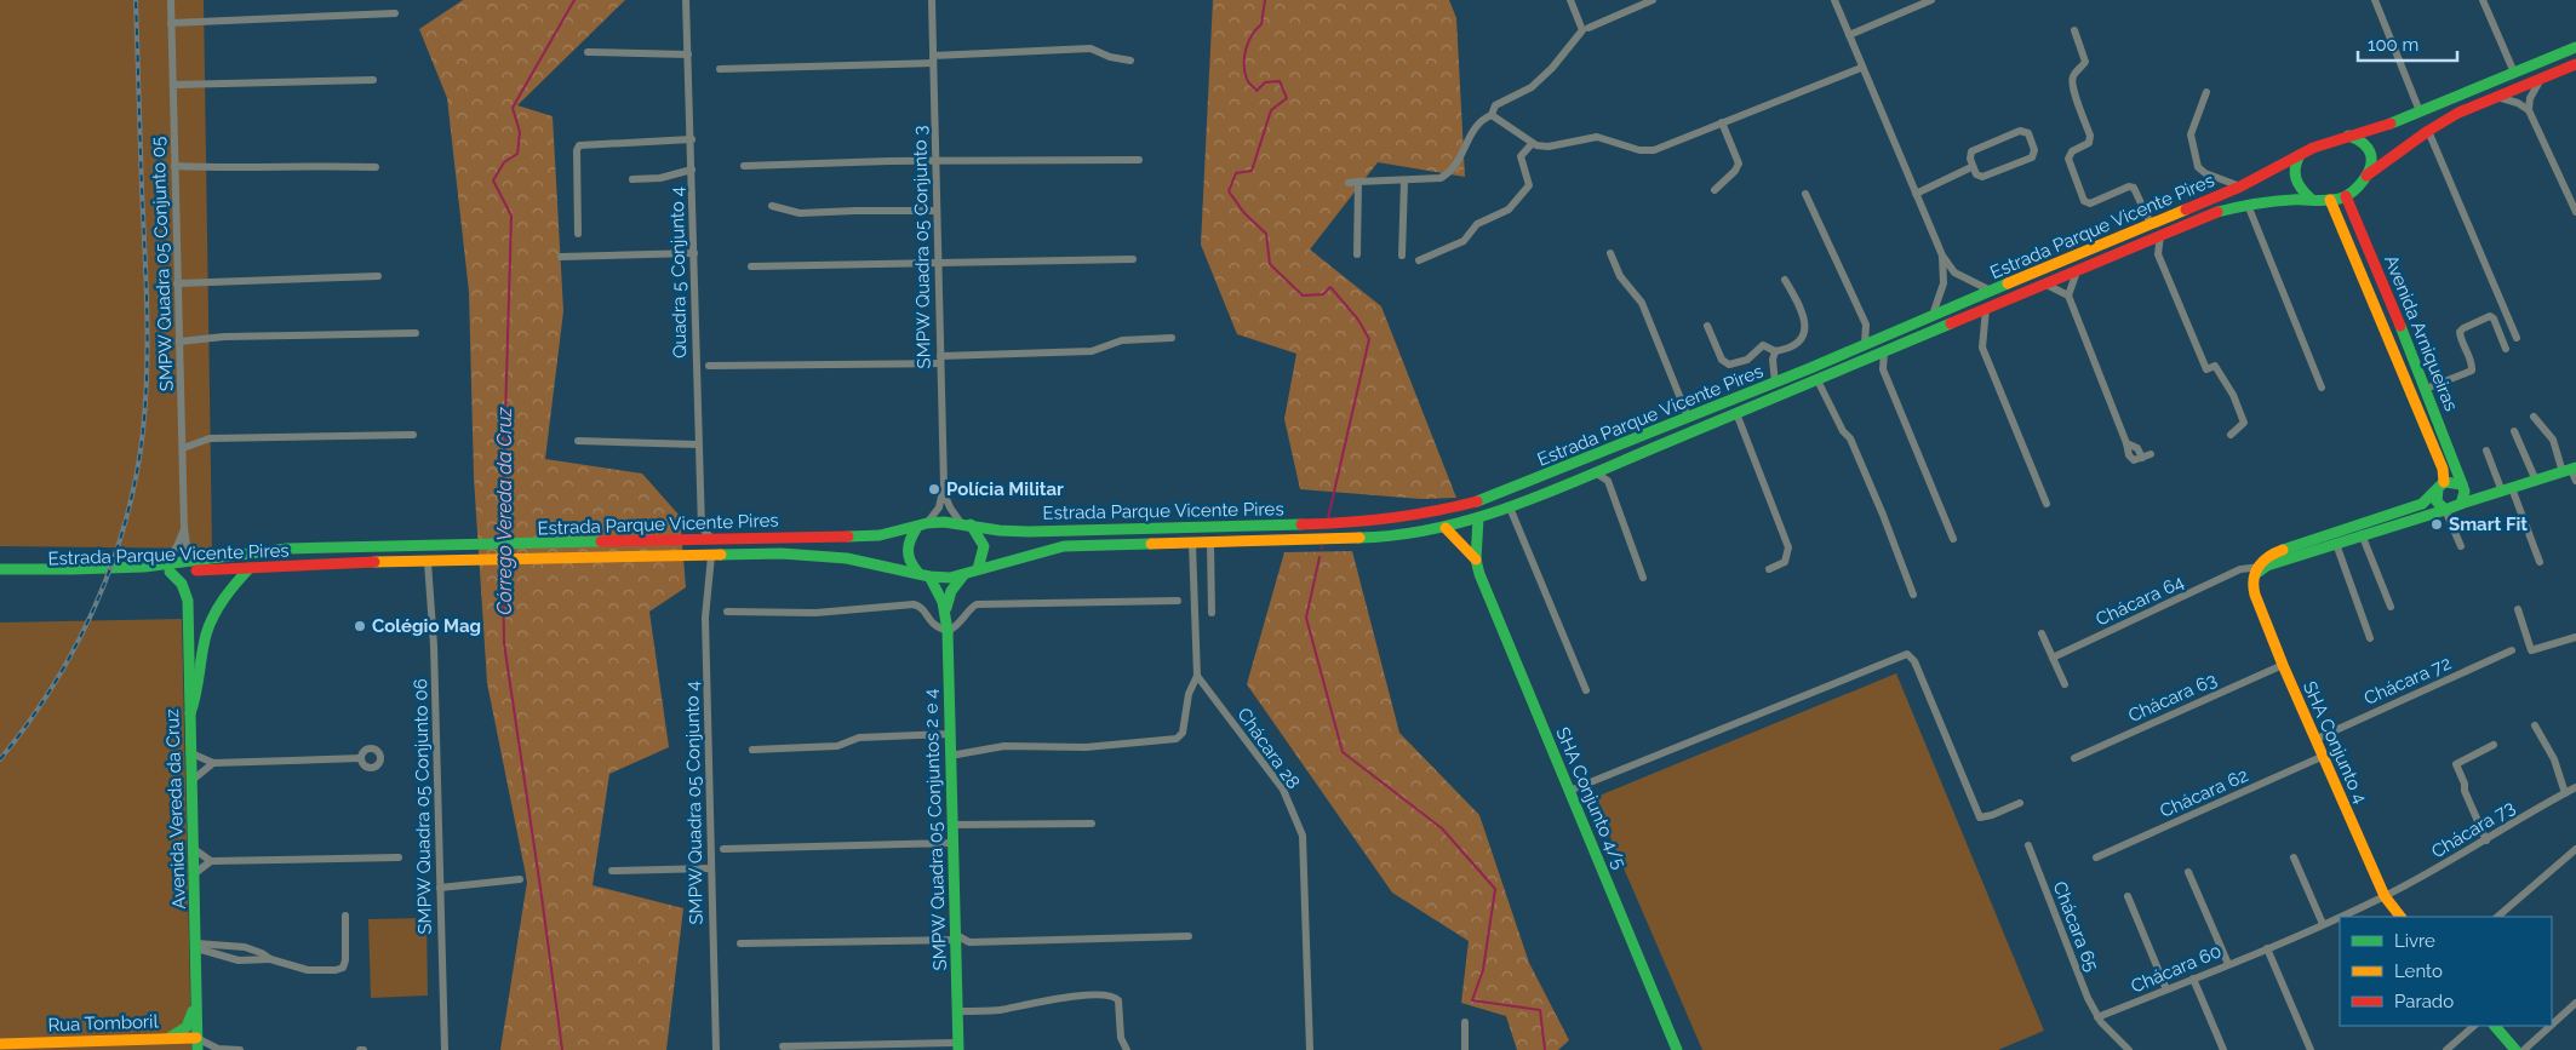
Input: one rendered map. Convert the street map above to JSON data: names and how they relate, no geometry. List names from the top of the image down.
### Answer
{
  "streets": {
    "main road": [
      "Estrada Parque Vicente Pires",
      "Avenida Arniqueiras",
      "SHA Conjunto 4",
      "SHA Conjunto 4/5",
      "Avenida Vereda da Cruz",
      "SMPW Quadra 05 Conjuntos 2 e 4",
      "Rua Tomboril"
    ],
    "street": [
      "SMPW Quadra 05 Conjunto 3",
      "SMPW Quadra 05 Conjunto 05",
      "Quadra 5 Conjunto 4",
      "Chácara 64",
      "Chácara 72",
      "Chácara 63",
      "Chácara 28",
      "Chácara 62",
      "SMPW Quadra 05 Conjunto 4",
      "SMPW Quadra 05 Conjunto 06",
      "Chácara 73",
      "Chácara 65",
      "Chácara 60"
    ]
  },
  "crossings": [
    ["Estrada Parque Vicente Pires", "SMPW Quadra 05 Conjunto 05"],
    ["Estrada Parque Vicente Pires", "Quadra 5 Conjunto 4"],
    ["Estrada Parque Vicente Pires", "Avenida Arniqueiras"],
    ["Estrada Parque Vicente Pires", "SHA Conjunto 4/5"],
    ["Estrada Parque Vicente Pires", "SMPW Quadra 05 Conjunto 4"],
    ["Estrada Parque Vicente Pires", "SMPW Quadra 05 Conjunto 06"],
    ["Estrada Parque Vicente Pires", "Avenida Vereda da Cruz"],
    ["Estrada Parque Vicente Pires", "SMPW Quadra 05 Conjuntos 2 e 4"],
    ["SMPW Quadra 05 Conjunto 05", "Avenida Vereda da Cruz"],
    ["Chácara 64", "SHA Conjunto 4"],
    ["Chácara 72", "SHA Conjunto 4"],
    ["Chácara 63", "SHA Conjunto 4"],
    ["SHA Conjunto 4", "Chácara 62"],
    ["SHA Conjunto 4", "Chácara 73"],
    ["SHA Conjunto 4", "Chácara 60"],
    ["Avenida Vereda da Cruz", "Rua Tomboril"],
    ["Chácara 73", "Chácara 60"],
    ["Chácara 65", "Chácara 60"]
  ],
  "water": ["Córrego Vereda da Cruz"],
  "places": ["Polícia Militar", "Smart Fit", "Colégio Mag"],
  "legend": ["Livre", "Lento", "Parado"],
  "scale_bar": "100 m"
}
